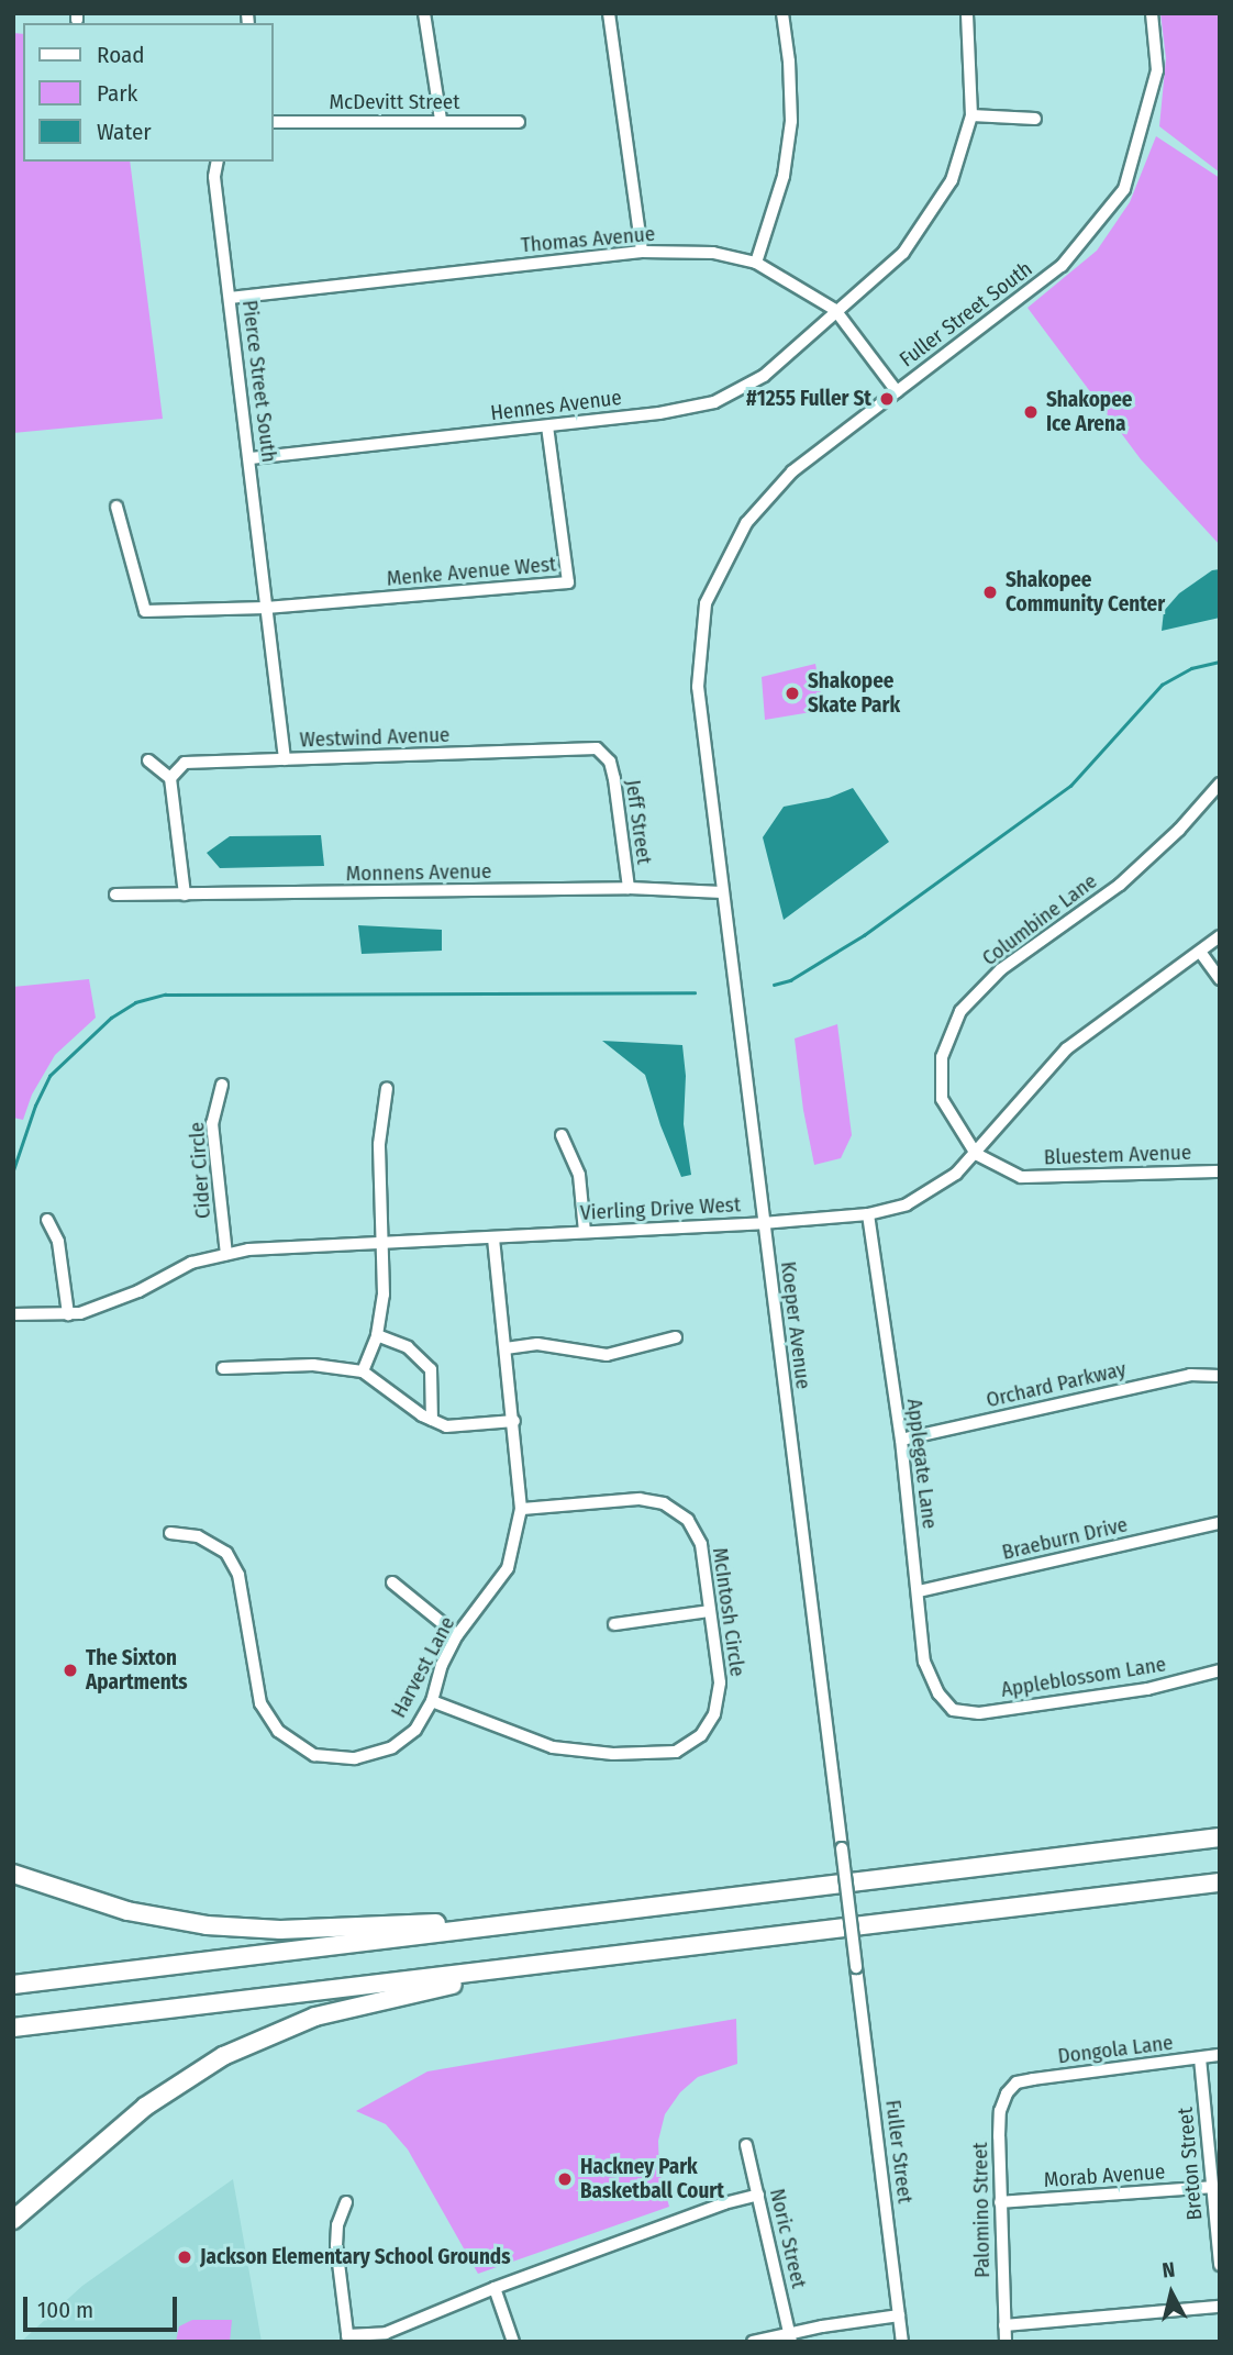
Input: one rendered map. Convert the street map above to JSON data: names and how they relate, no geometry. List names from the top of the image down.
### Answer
{
  "streets": {
    "street": [
      "McDevitt Street",
      "Thomas Avenue",
      "Fuller Street South",
      "Pierce Street South",
      "Hennes Avenue",
      "Menke Avenue West",
      "Westwind Avenue",
      "Jeff Street",
      "Monnens Avenue",
      "Columbine Lane",
      "Bluestem Avenue",
      "Cider Circle",
      "Vierling Drive West",
      "Koeper Avenue",
      "Orchard Parkway",
      "Applegate Lane",
      "Braeburn Drive",
      "McIntosh Circle",
      "Harvest Lane",
      "Appleblossom Lane",
      "Dongola Lane",
      "Fuller Street",
      "Breton Street",
      "Morab Avenue",
      "Palomino Street",
      "Noric Street"
    ]
  },
  "crossings": [
    ["Thomas Avenue", "Fuller Street South"],
    ["Thomas Avenue", "Pierce Street South"],
    ["Thomas Avenue", "Hennes Avenue"],
    ["Fuller Street South", "Koeper Avenue"],
    ["Pierce Street South", "Hennes Avenue"],
    ["Pierce Street South", "Menke Avenue West"],
    ["Pierce Street South", "Westwind Avenue"],
    ["Hennes Avenue", "Menke Avenue West"],
    ["Westwind Avenue", "Jeff Street"],
    ["Jeff Street", "Monnens Avenue"],
    ["Monnens Avenue", "Koeper Avenue"],
    ["Columbine Lane", "Bluestem Avenue"],
    ["Columbine Lane", "Vierling Drive West"],
    ["Bluestem Avenue", "Vierling Drive West"],
    ["Cider Circle", "Vierling Drive West"],
    ["Vierling Drive West", "Koeper Avenue"],
    ["Vierling Drive West", "Applegate Lane"],
    ["Vierling Drive West", "Harvest Lane"],
    ["Koeper Avenue", "Fuller Street"],
    ["Orchard Parkway", "Applegate Lane"],
    ["Applegate Lane", "Braeburn Drive"],
    ["Applegate Lane", "Appleblossom Lane"],
    ["McIntosh Circle", "Harvest Lane"],
    ["Dongola Lane", "Breton Street"],
    ["Dongola Lane", "Palomino Street"],
    ["Breton Street", "Morab Avenue"],
    ["Morab Avenue", "Palomino Street"]
  ],
  "places": [
    "#1255 Fuller St",
    "Shakopee Ice Arena",
    "Shakopee Community Center",
    "Shakopee Skate Park",
    "The Sixton Apartments",
    "Hackney Park Basketball Court",
    "Jackson Elementary School Grounds"
  ],
  "legend": ["Road", "Park", "Water"],
  "scale_bar": "100 m",
  "north": "top"
}
